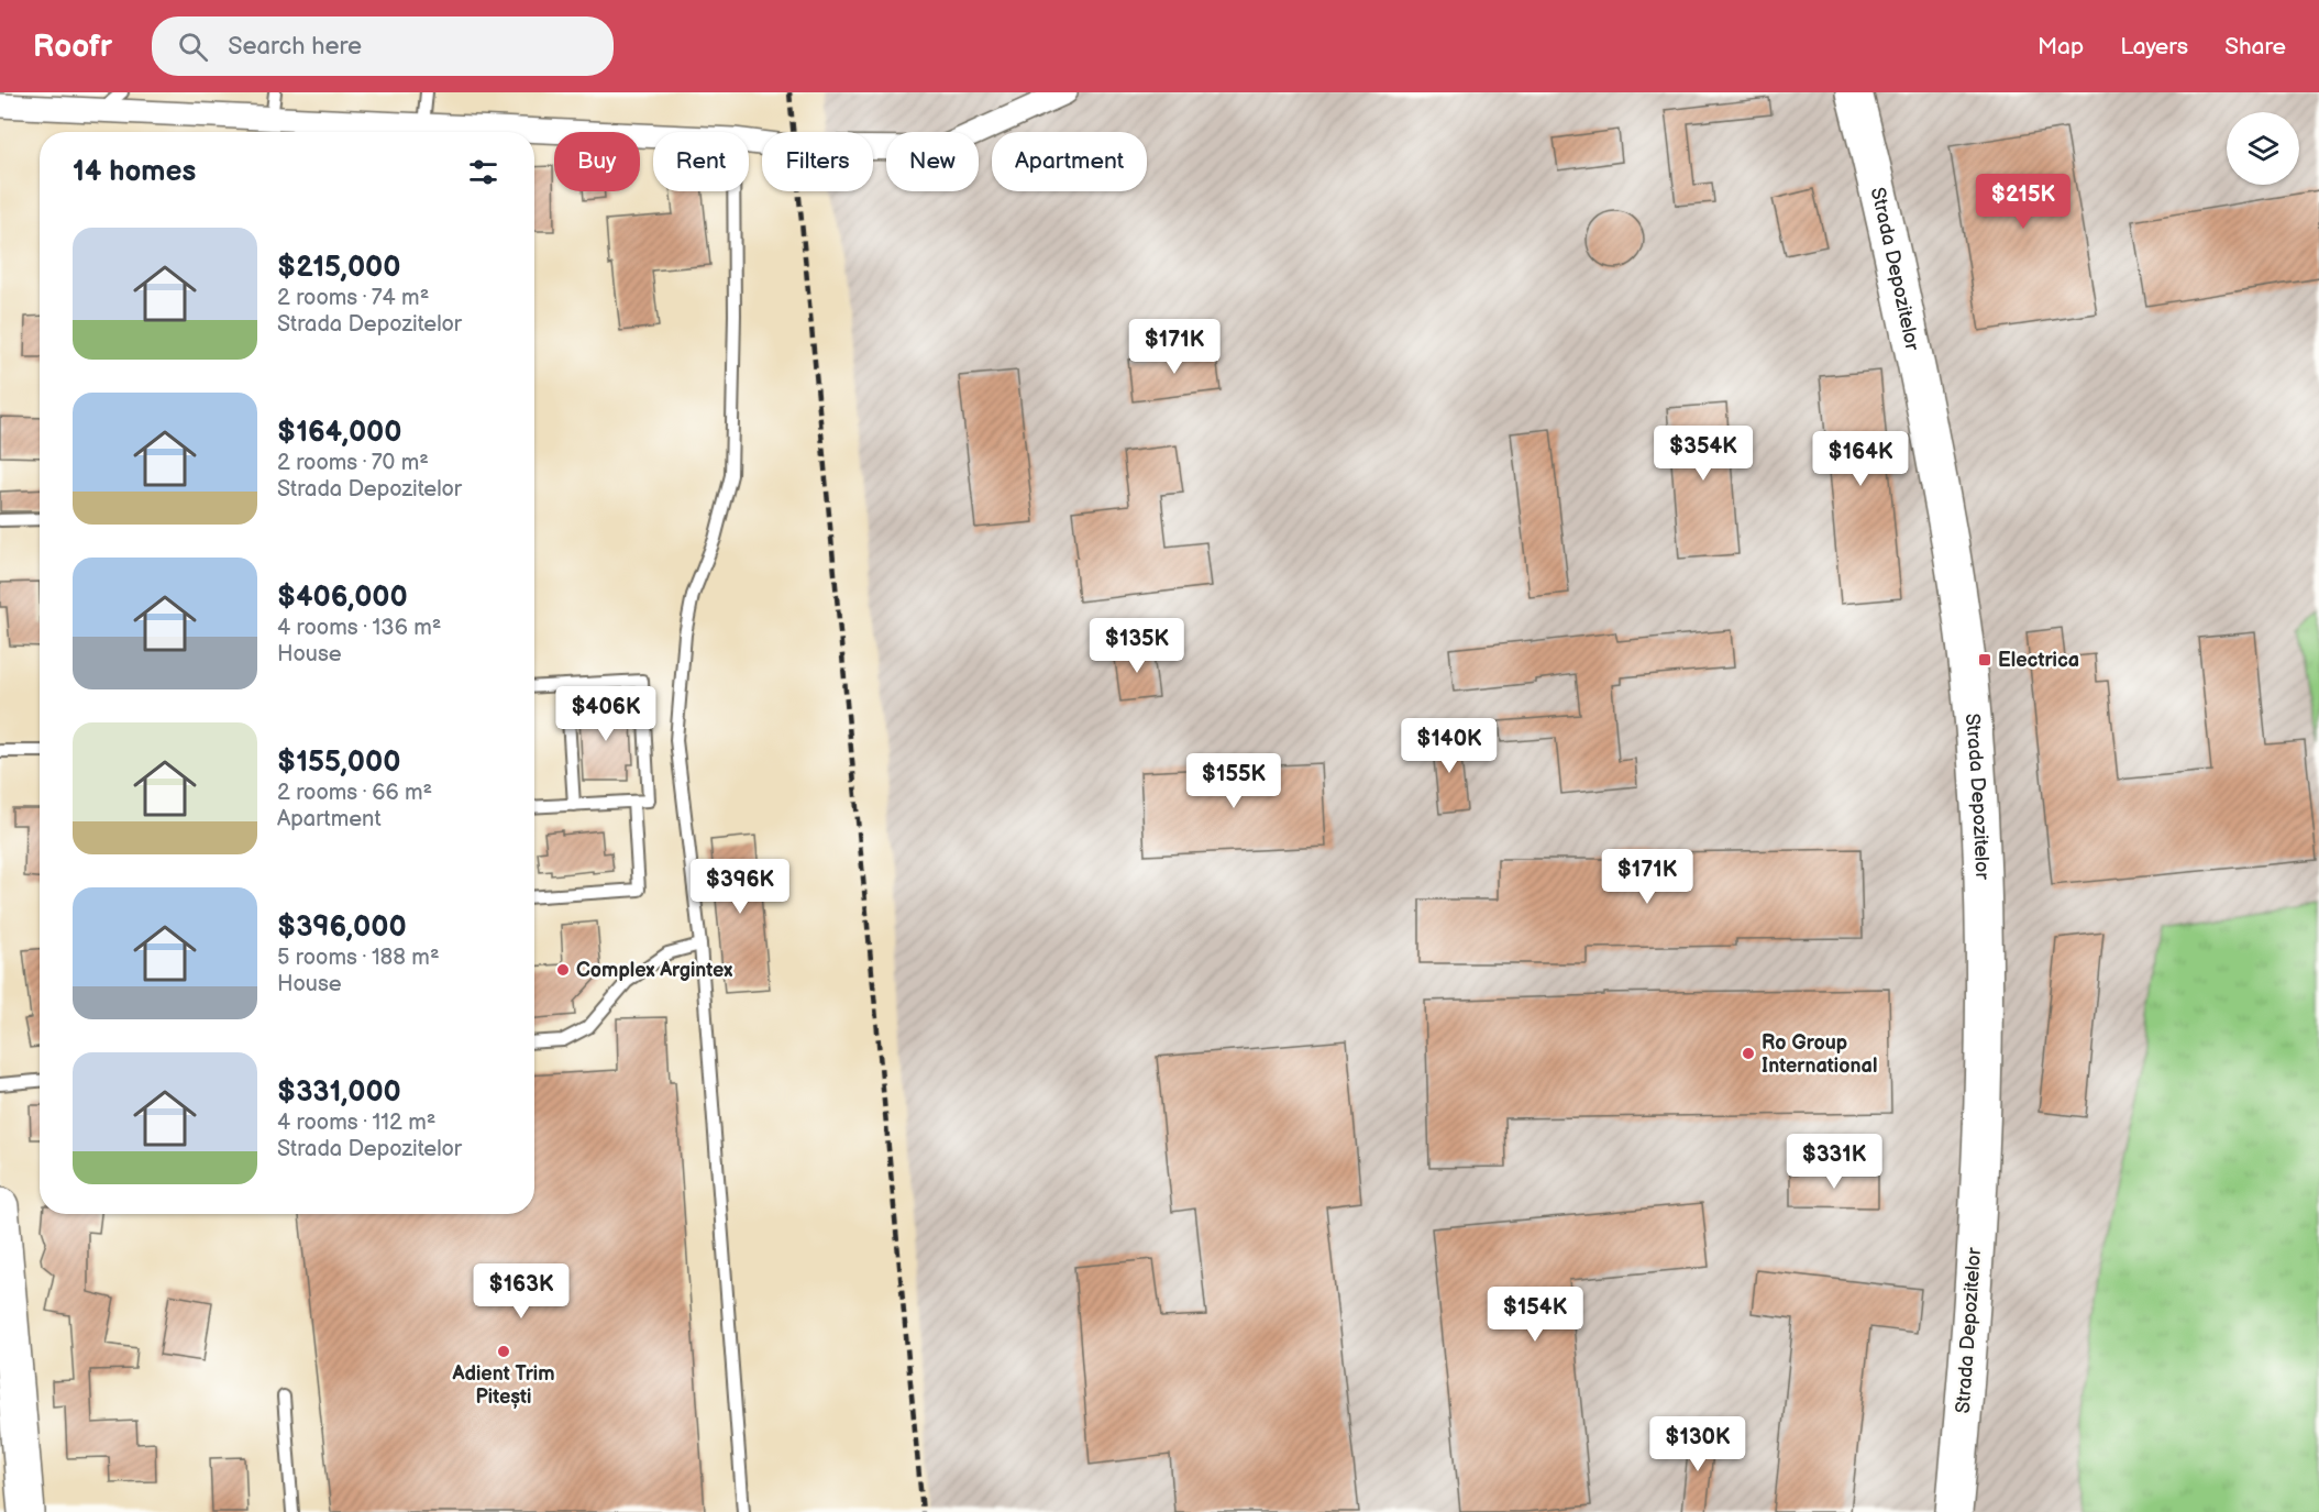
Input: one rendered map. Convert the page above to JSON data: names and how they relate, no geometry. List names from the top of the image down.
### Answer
{
  "streets": {
    "main road": ["Strada Depozitelor"]
  },
  "places": {
    "transit": ["Electrica"],
    "other": ["Complex Argintex", "Ro Group International", "Adient Trim Pitești"]
  },
  "page": {
    "header": "Roofr",
    "search": "Search here",
    "nav": ["Map", "Layers", "Share"],
    "chip": [
      "Buy",
      "Rent",
      "Filters",
      "New",
      "Apartment"
    ],
    "heading": "14 homes",
    "price": [
      "$215K",
      "$171K",
      "$354K",
      "$164K",
      "$135K",
      "$406K",
      "$140K",
      "$155K",
      "$171K",
      "$396K",
      "$331K",
      "$163K",
      "$154K",
      "$130K"
    ],
    "list": [
      {
        "name": "$215,000",
        "note": "2 rooms · 74 m² · Strada Depozitelor"
      },
      {
        "name": "$164,000",
        "note": "2 rooms · 70 m² · Strada Depozitelor"
      },
      {
        "name": "$406,000",
        "note": "4 rooms · 136 m² · House"
      },
      {
        "name": "$155,000",
        "note": "2 rooms · 66 m² · Apartment"
      },
      {
        "name": "$396,000",
        "note": "5 rooms · 188 m² · House"
      },
      {
        "name": "$331,000",
        "note": "4 rooms · 112 m² · Strada Depozitelor"
      }
    ]
  }
}
